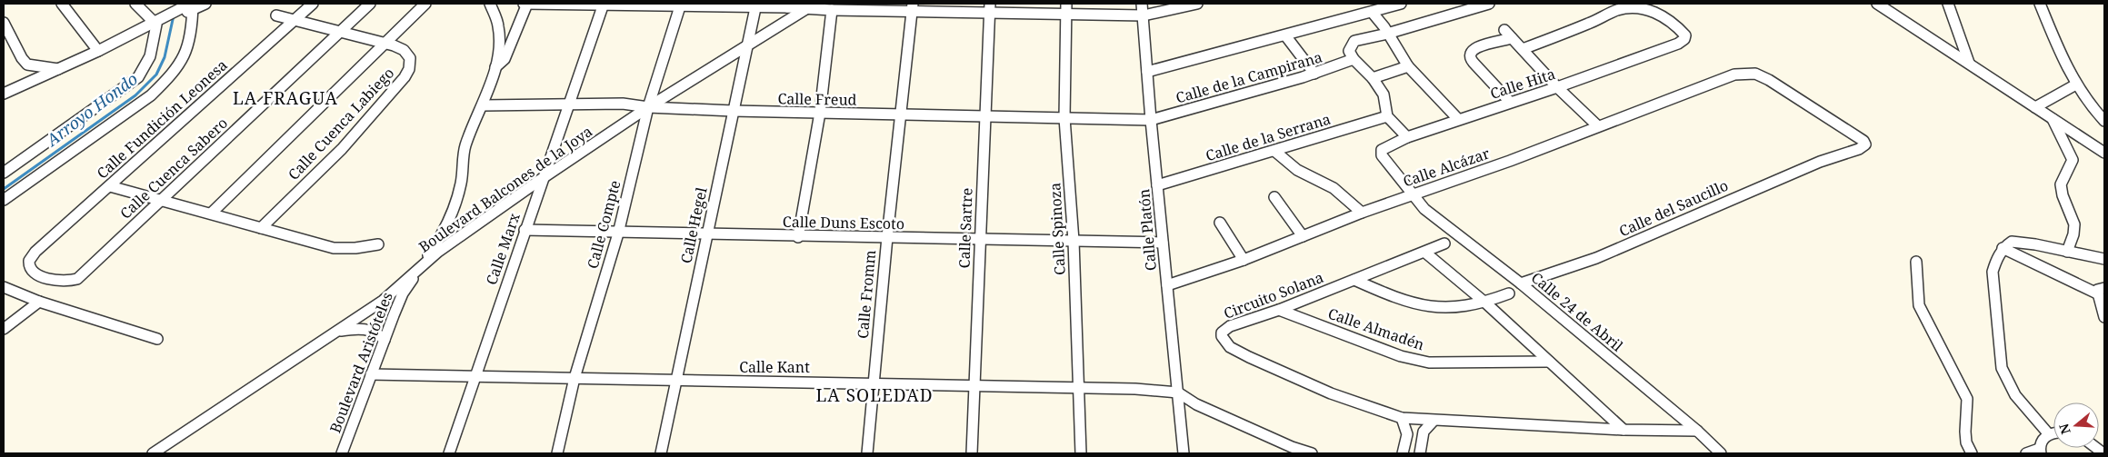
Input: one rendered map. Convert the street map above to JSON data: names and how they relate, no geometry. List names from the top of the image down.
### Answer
{
  "streets": {
    "street": [
      "Calle de la Campirana",
      "Calle Hita",
      "Calle Freud",
      "Calle Fundición Leonesa",
      "Calle Cuenca Labiego",
      "Calle de la Serrana",
      "Calle Alcázar",
      "Calle Cuenca Sabero",
      "Boulevard Balcones de la Joya",
      "Calle del Saucillo",
      "Calle Duns Escoto",
      "Calle Compte",
      "Calle Hegel",
      "Calle Sartre",
      "Calle Spinoza",
      "Calle Platón",
      "Calle Marx",
      "Calle Fromm",
      "Circuito Solana",
      "Calle 24 de Abril",
      "Calle Almadén",
      "Boulevard Aristóteles",
      "Calle Kant"
    ]
  },
  "crossings": [
    ["Calle de la Campirana", "Calle Freud"],
    ["Calle de la Campirana", "Calle Platón"],
    ["Calle Hita", "Calle 24 de Abril"],
    ["Calle Freud", "Boulevard Balcones de la Joya"],
    ["Calle Freud", "Calle Compte"],
    ["Calle Freud", "Calle Hegel"],
    ["Calle Freud", "Calle Sartre"],
    ["Calle Freud", "Calle Spinoza"],
    ["Calle Freud", "Calle Platón"],
    ["Calle Freud", "Calle Marx"],
    ["Calle Freud", "Calle Fromm"],
    ["Calle Freud", "Boulevard Aristóteles"],
    ["Calle Fundición Leonesa", "Calle Cuenca Labiego"],
    ["Calle Fundición Leonesa", "Calle Cuenca Sabero"],
    ["Calle Cuenca Labiego", "Calle Cuenca Sabero"],
    ["Calle de la Serrana", "Calle Platón"],
    ["Calle Alcázar", "Calle del Saucillo"],
    ["Calle Alcázar", "Calle Platón"],
    ["Calle Alcázar", "Calle 24 de Abril"],
    ["Boulevard Balcones de la Joya", "Calle Compte"],
    ["Boulevard Balcones de la Joya", "Calle Hegel"],
    ["Boulevard Balcones de la Joya", "Calle Marx"],
    ["Boulevard Balcones de la Joya", "Boulevard Aristóteles"],
    ["Calle del Saucillo", "Calle 24 de Abril"],
    ["Calle Duns Escoto", "Calle Compte"],
    ["Calle Duns Escoto", "Calle Hegel"],
    ["Calle Duns Escoto", "Calle Sartre"],
    ["Calle Duns Escoto", "Calle Spinoza"],
    ["Calle Duns Escoto", "Calle Platón"],
    ["Calle Duns Escoto", "Calle Marx"],
    ["Calle Duns Escoto", "Calle Fromm"],
    ["Calle Compte", "Calle Kant"],
    ["Calle Hegel", "Calle Kant"],
    ["Calle Sartre", "Calle Kant"],
    ["Calle Spinoza", "Calle Kant"],
    ["Calle Platón", "Calle Kant"],
    ["Calle Marx", "Calle Kant"],
    ["Calle Fromm", "Calle Kant"],
    ["Circuito Solana", "Calle 24 de Abril"],
    ["Circuito Solana", "Calle Almadén"],
    ["Boulevard Aristóteles", "Calle Kant"]
  ],
  "districts": ["LA FRAGUA", "LA SOLEDAD"],
  "water": ["Arroyo Hondo"],
  "north": "left"
}
